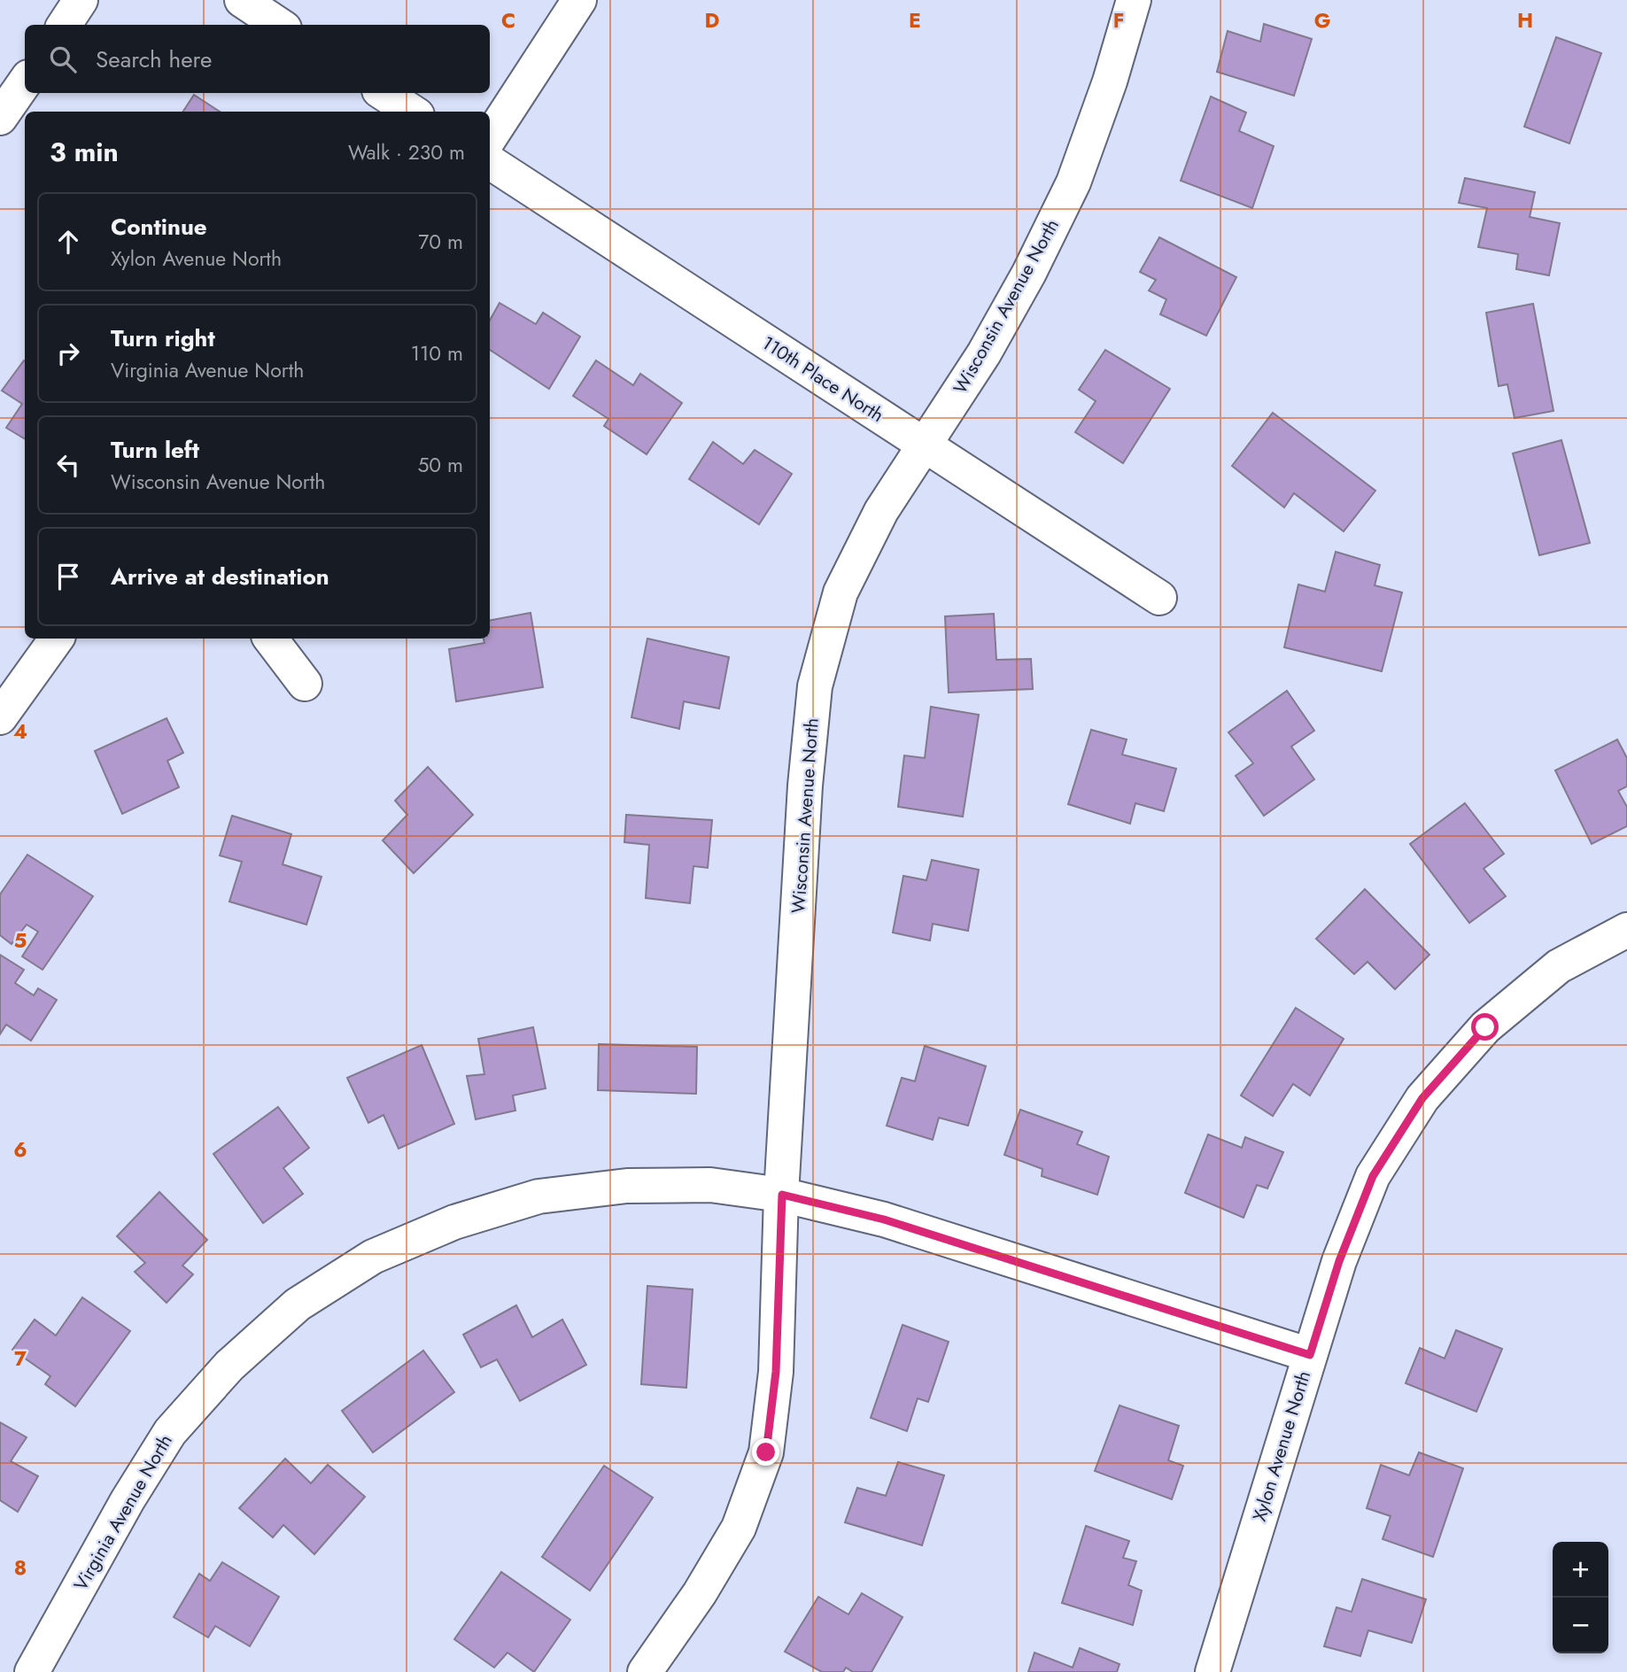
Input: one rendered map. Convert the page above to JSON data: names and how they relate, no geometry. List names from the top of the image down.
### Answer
{
  "streets": {
    "street": [
      "Wisconsin Avenue North",
      "110th Place North",
      "Xylon Avenue North",
      "Virginia Avenue North"
    ]
  },
  "crossings": [
    ["Wisconsin Avenue North", "110th Place North"],
    ["Wisconsin Avenue North", "Virginia Avenue North"],
    ["Xylon Avenue North", "Virginia Avenue North"]
  ],
  "page": {
    "search": "Search here",
    "heading": ["3 min", "Walk · 230 m"],
    "list": [
      ["Continue", "Xylon Avenue North", "70 m"],
      ["Turn right", "Virginia Avenue North", "110 m"],
      ["Turn left", "Wisconsin Avenue North", "50 m"],
      "Arrive at destination"
    ],
    "map_buttons": ["+", "−"]
  },
  "grid": {
    "columns": [
      "C",
      "D",
      "E",
      "F",
      "G",
      "H"
    ],
    "rows": [
      "4",
      "5",
      "6",
      "7",
      "8"
    ]
  }
}
